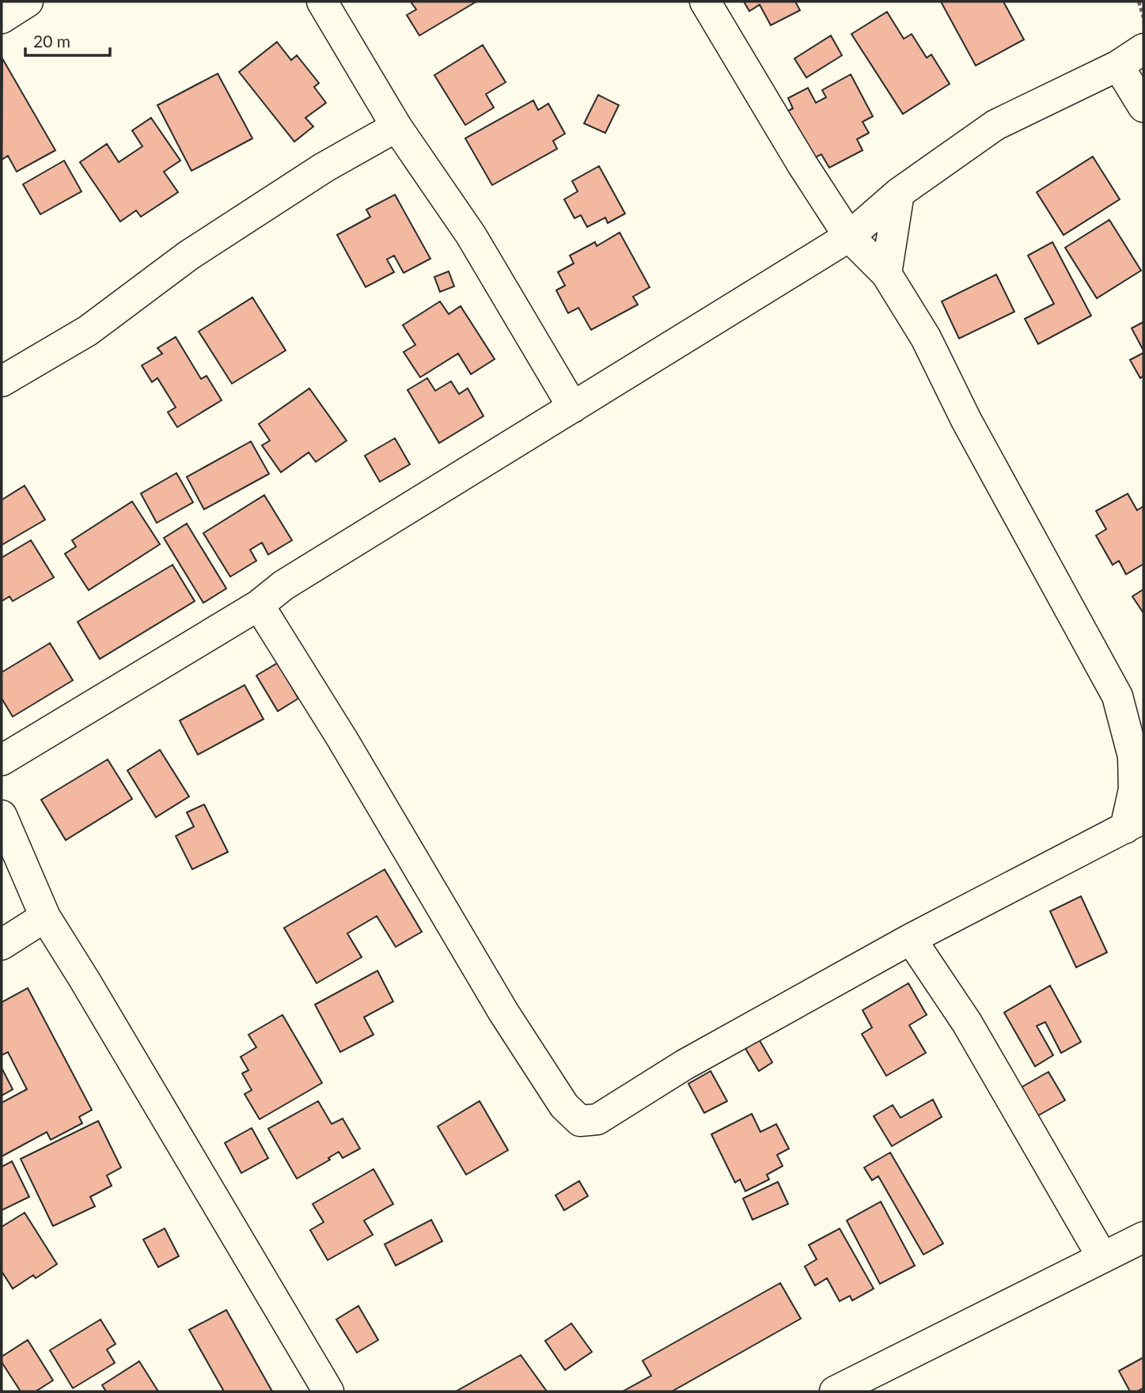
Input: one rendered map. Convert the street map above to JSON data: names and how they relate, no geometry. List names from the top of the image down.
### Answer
{
  "scale_bar": "20 m"
}
